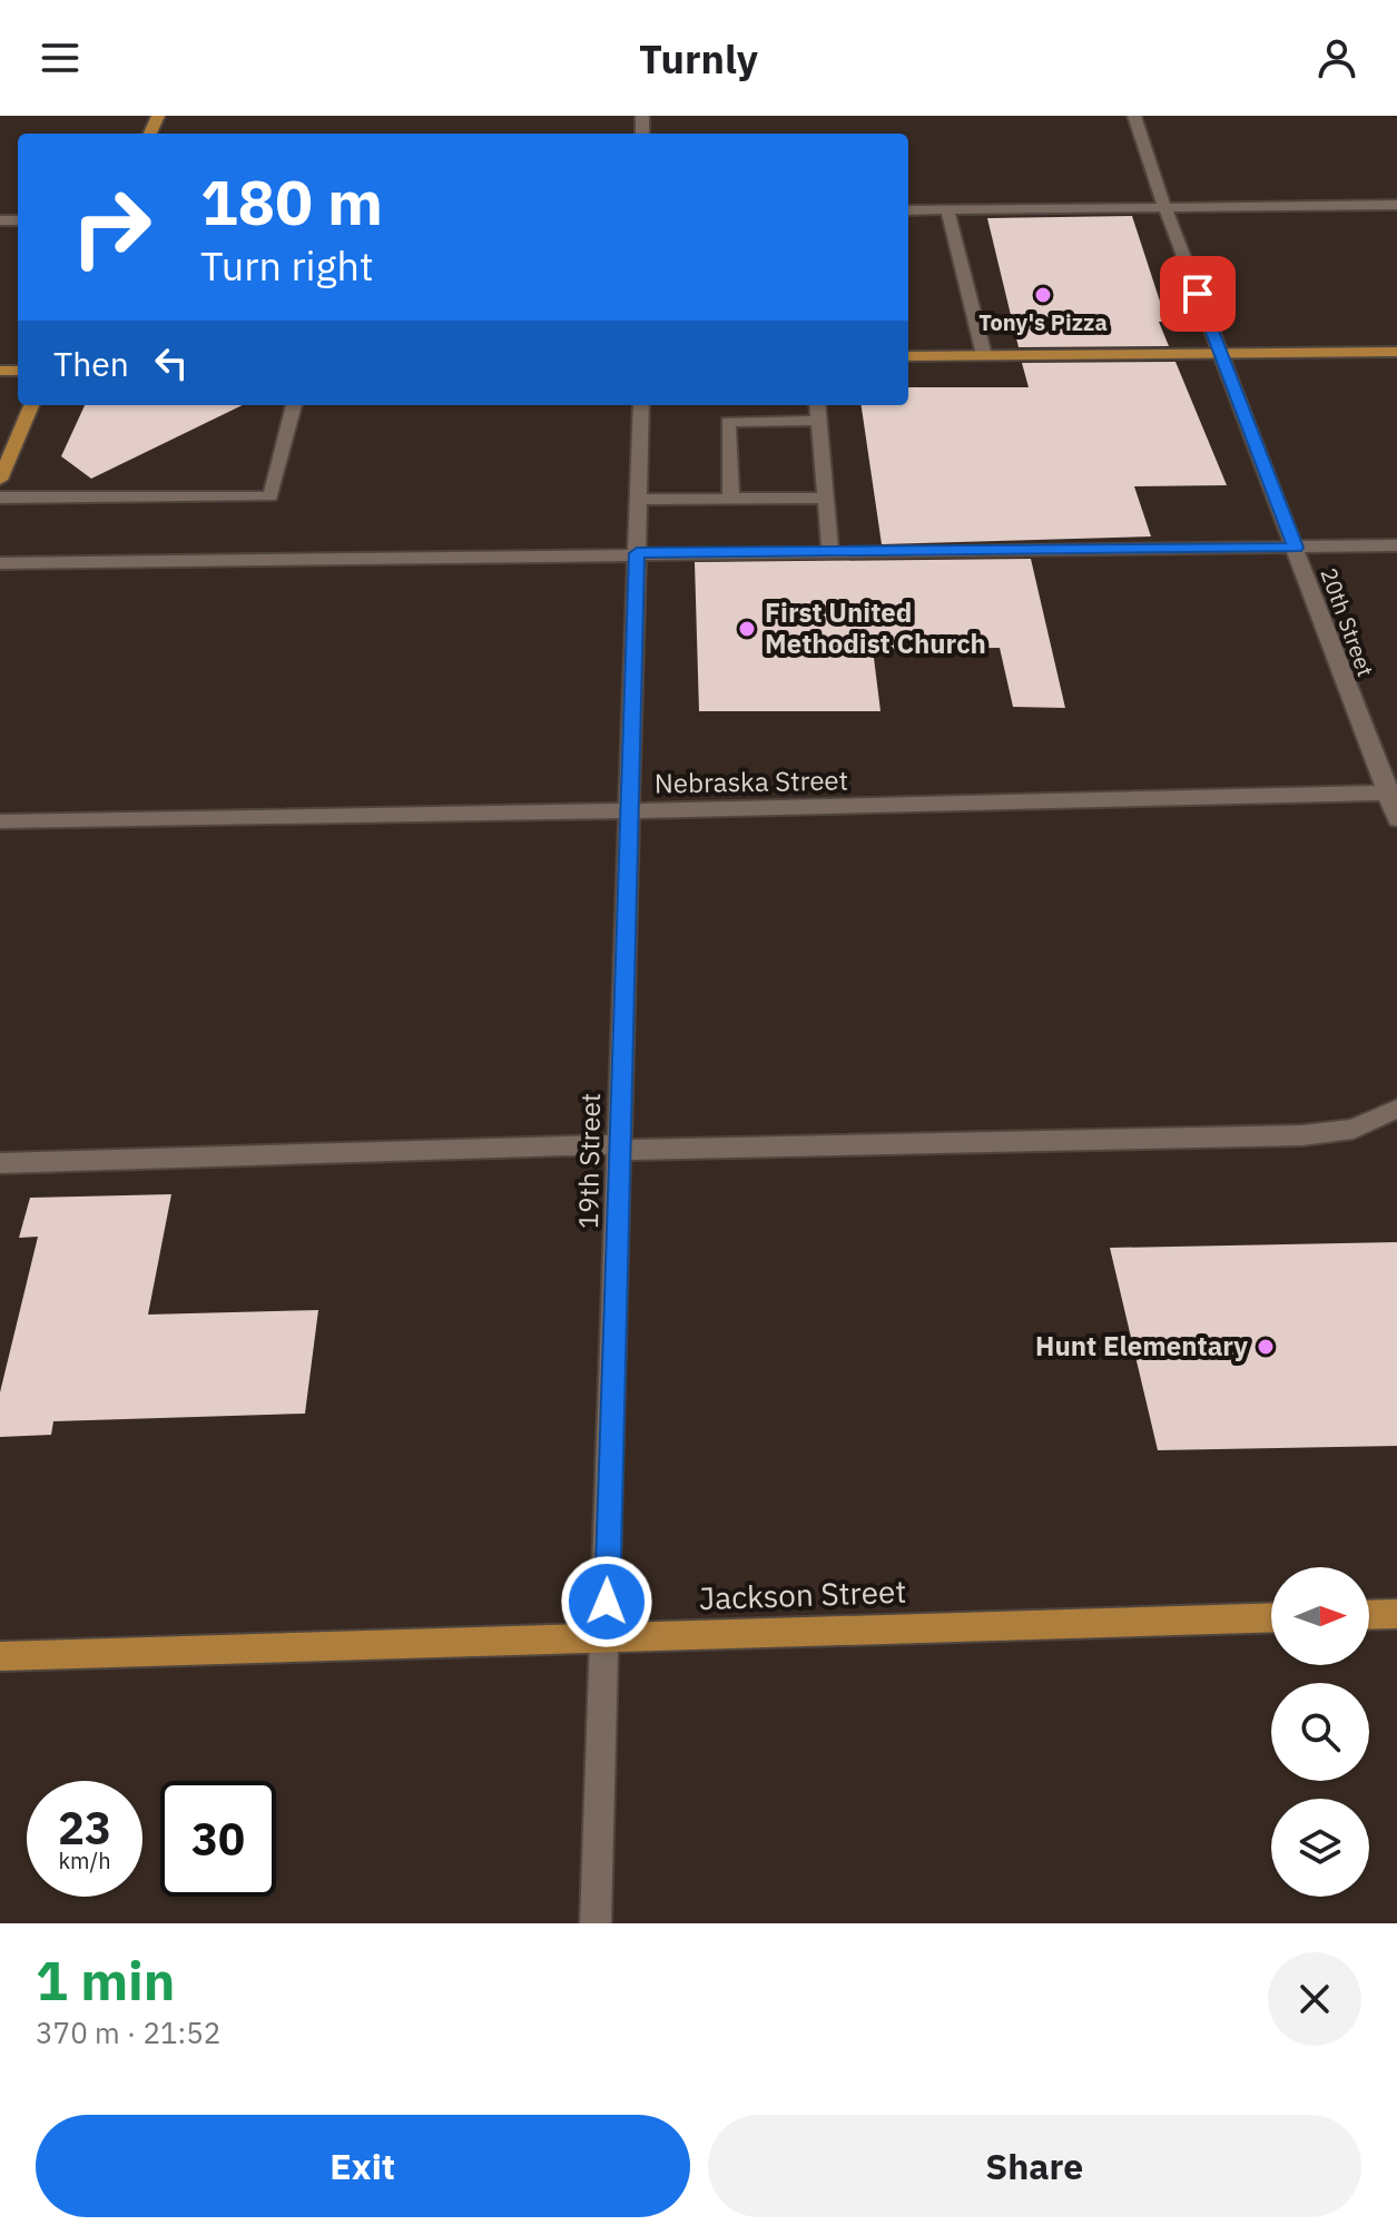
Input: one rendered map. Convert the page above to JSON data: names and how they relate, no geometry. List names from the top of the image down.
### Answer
{
  "streets": {
    "main road": ["Jackson Street"],
    "street": ["20th Street", "Nebraska Street", "19th Street"]
  },
  "crossings": [
    ["20th Street", "Nebraska Street"],
    ["Nebraska Street", "19th Street"],
    ["19th Street", "Jackson Street"]
  ],
  "places": ["Tony's Pizza", "First United Methodist Church", "Hunt Elementary"],
  "north": "right",
  "page": {
    "header": "Turnly",
    "turn": ["180 m", "Turn right"],
    "then": "Then",
    "speed": "23 km/h",
    "limit": "30",
    "heading": ["1 min", "370 m · 21:52"],
    "buttons": ["Exit", "Share"]
  }
}
